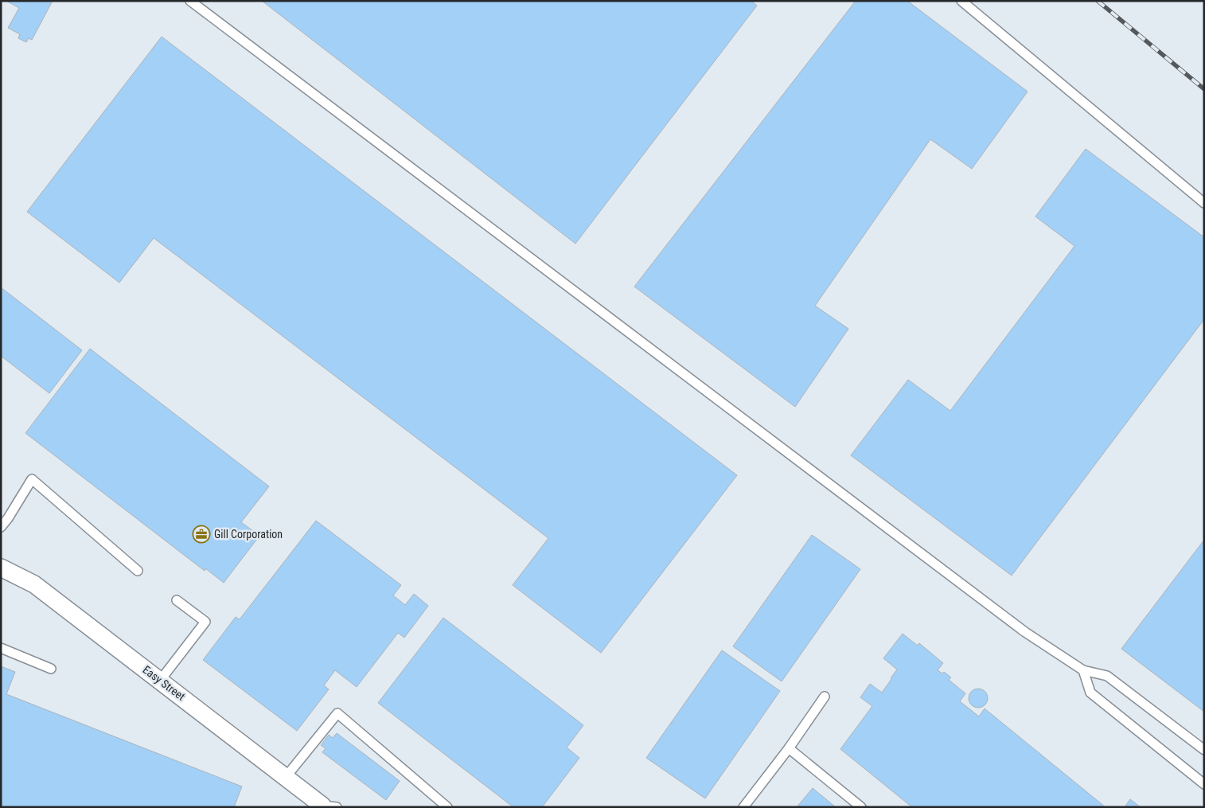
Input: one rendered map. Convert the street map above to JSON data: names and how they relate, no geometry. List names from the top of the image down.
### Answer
{
  "streets": {
    "street": ["Easy Street"]
  },
  "places": {
    "office": ["Gill Corporation"]
  }
}
